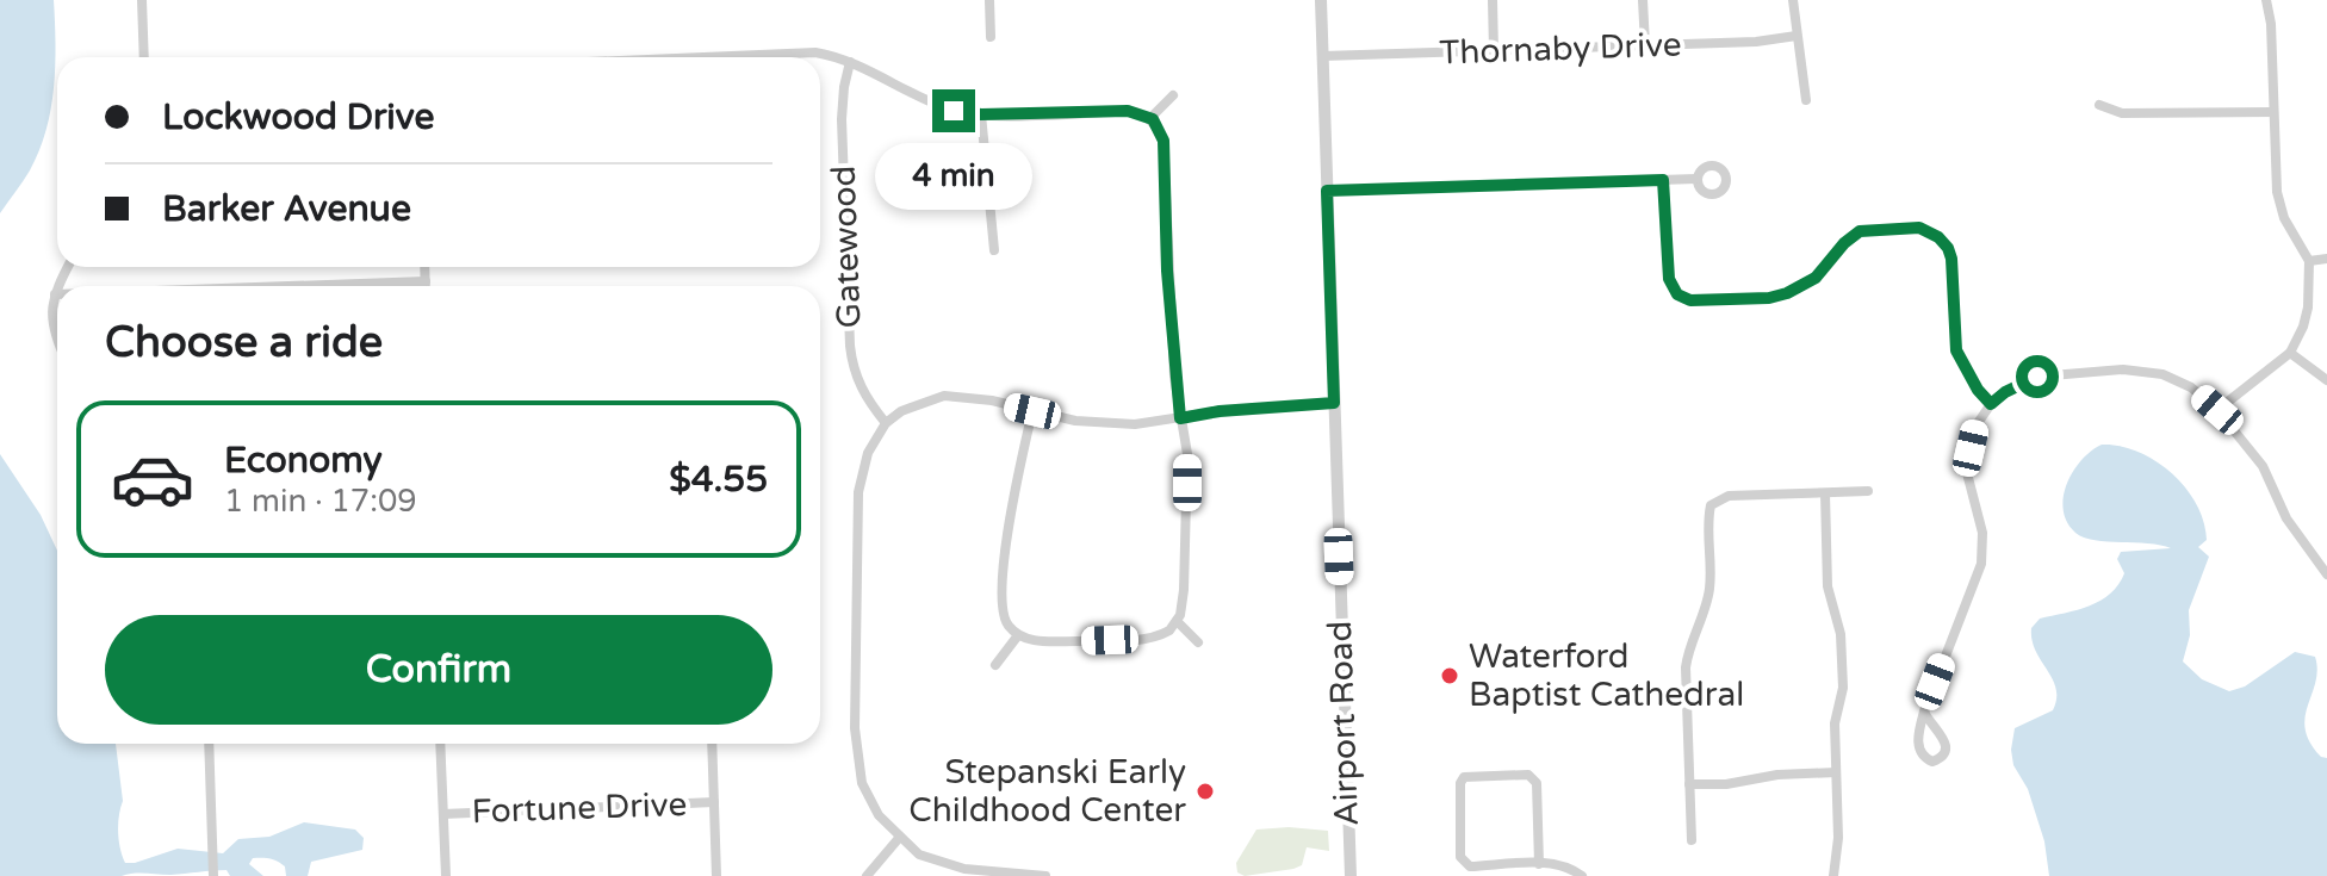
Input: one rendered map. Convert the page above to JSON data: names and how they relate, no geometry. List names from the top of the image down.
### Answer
{
  "streets": {
    "street": [
      "Thornaby Drive",
      "Gatewood",
      "Airport Road",
      "Fortune Drive"
    ]
  },
  "crossings": [
    ["Thornaby Drive", "Airport Road"]
  ],
  "places": ["Waterford Baptist Cathedral", "Stepanski Early Childhood Center"],
  "page": {
    "banner": ["Lockwood Drive", "Barker Avenue"],
    "bubble": "4 min",
    "heading": "Choose a ride",
    "list": [
      {
        "name": "Economy",
        "note": "1 min · 17:09",
        "value": "$4.55"
      }
    ],
    "buttons": "Confirm"
  }
}
